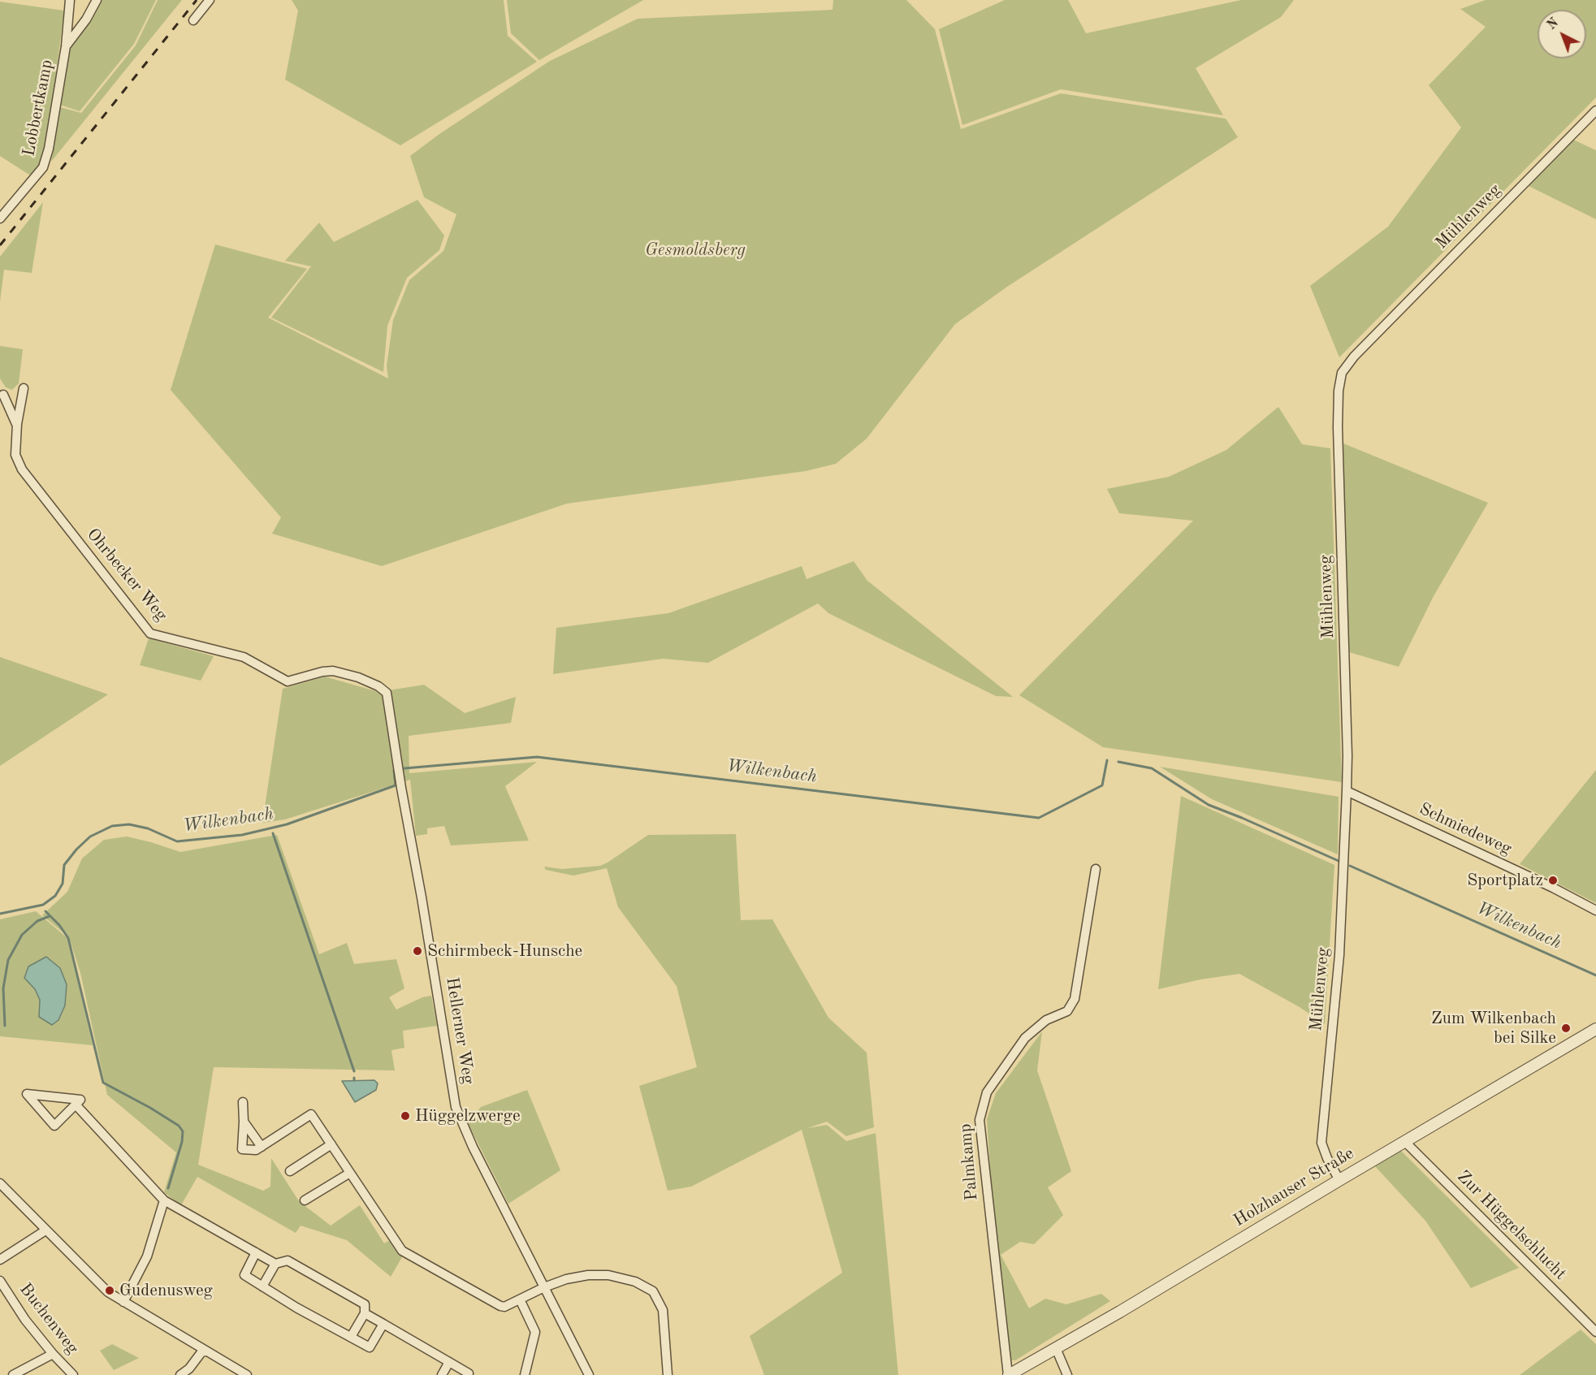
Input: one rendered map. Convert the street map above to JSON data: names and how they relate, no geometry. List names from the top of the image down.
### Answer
{
  "streets": {
    "street": [
      "Lobbertkamp",
      "Mühlenweg",
      "Ohrbecker Weg",
      "Schmiedeweg",
      "Hellerner Weg",
      "Palmkamp",
      "Holzhauser Straße",
      "Zur Hüggelschlucht",
      "Buchenweg"
    ]
  },
  "crossings": [
    ["Mühlenweg", "Schmiedeweg"],
    ["Mühlenweg", "Holzhauser Straße"],
    ["Ohrbecker Weg", "Hellerner Weg"],
    ["Palmkamp", "Holzhauser Straße"],
    ["Holzhauser Straße", "Zur Hüggelschlucht"]
  ],
  "water": ["Wilkenbach"],
  "parks": ["Gesmoldsberg"],
  "places": [
    "Sportplatz",
    "Schirmbeck-Hunsche",
    "Zum Wilkenbach bei Silke",
    "Hüggelzwerge",
    "Gudenusweg"
  ],
  "north": "top left"
}
